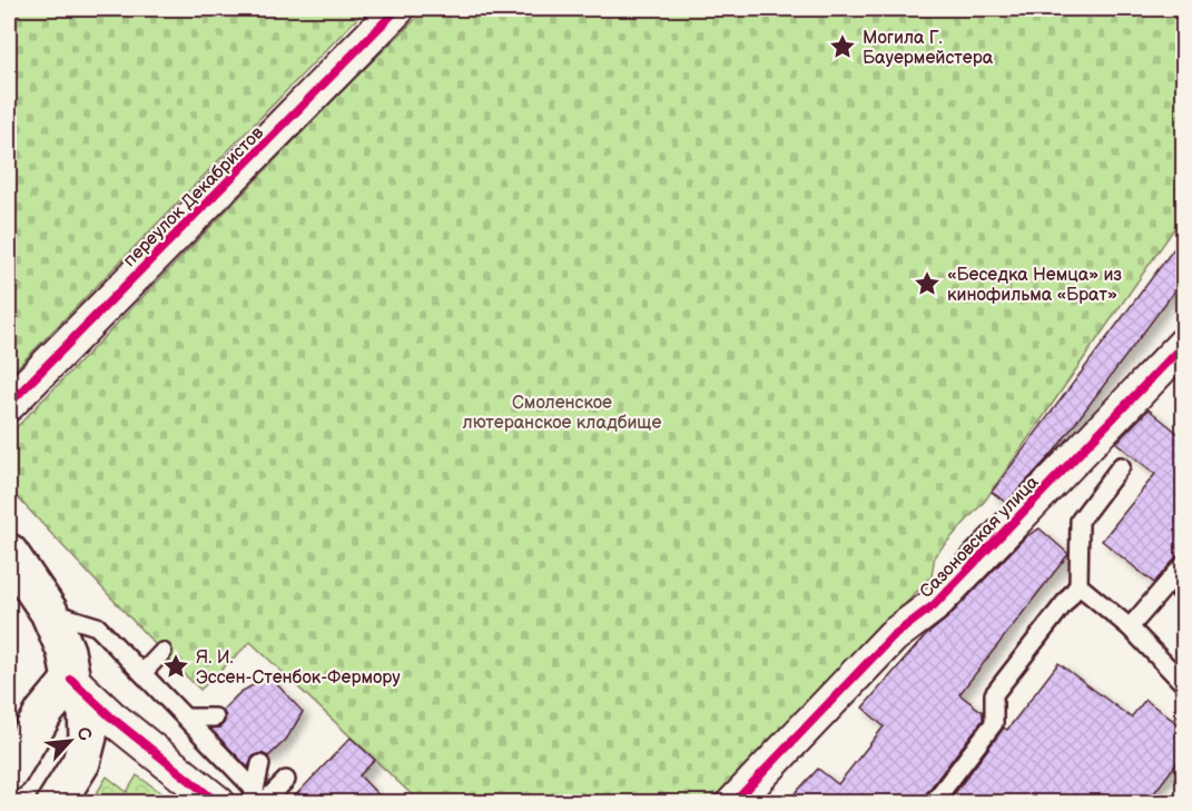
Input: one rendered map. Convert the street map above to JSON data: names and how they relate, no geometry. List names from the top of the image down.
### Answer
{
  "streets": {
    "street": ["переулок Декабристов", "Сазоновская улица"]
  },
  "parks": ["Смоленское лютеранское кладбище"],
  "places": {
    "place": ["Могила Г. Бауермейстера", "«Беседка Немца» из кинофильма «Брат»", "Я. И. Эссен-Стенбок-Фермору"]
  },
  "north": "top right"
}
